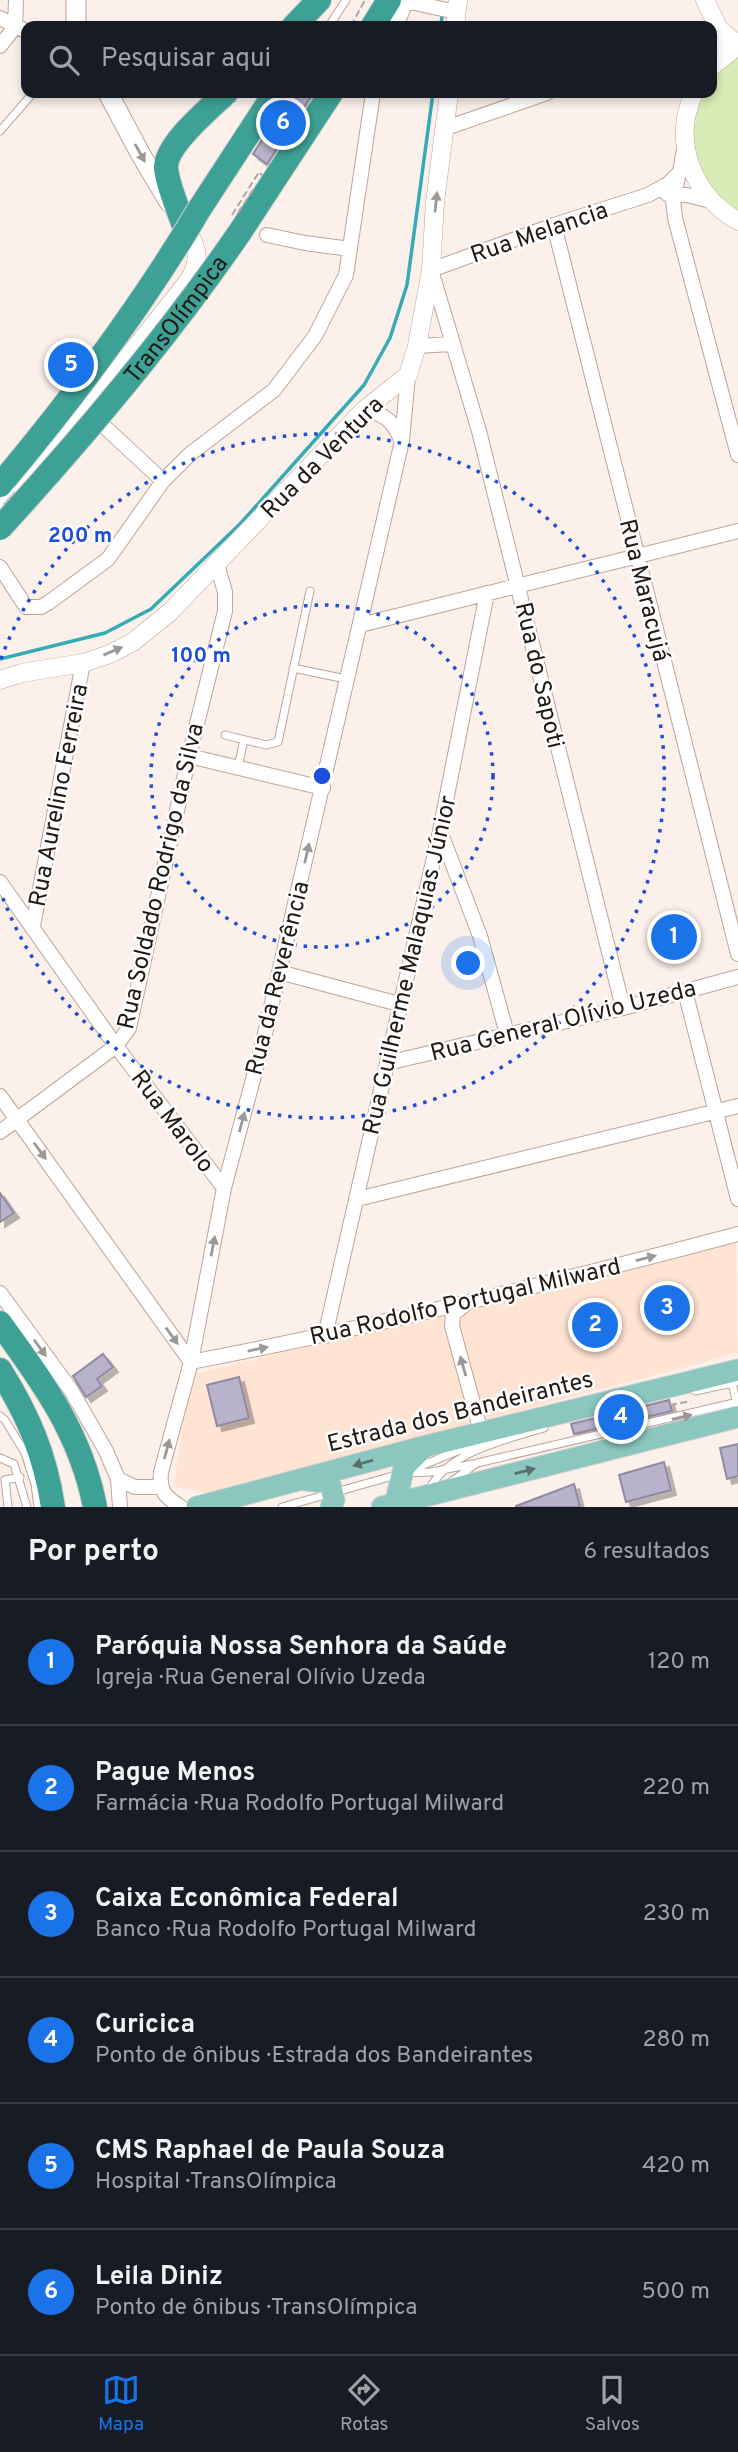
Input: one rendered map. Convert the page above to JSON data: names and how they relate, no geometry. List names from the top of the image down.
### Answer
{
  "streets": {
    "highway": ["TransOlímpica"],
    "main road": ["Estrada dos Bandeirantes"],
    "street": [
      "Rua Melancia",
      "Rua da Ventura",
      "Rua Maracujá",
      "Rua do Sapoti",
      "Rua Aurelino Ferreira",
      "Rua Soldado Rodrigo da Silva",
      "Rua Guilherme Malaquias Júnior",
      "Rua da Reverência",
      "Rua General Olívio Uzeda",
      "Rua Marolo",
      "Rua Rodolfo Portugal Milward"
    ]
  },
  "crossings": [
    ["Rua Melancia", "Rua Maracujá"],
    ["Rua Melancia", "Rua do Sapoti"],
    ["Rua da Ventura", "Rua Aurelino Ferreira"],
    ["Rua da Ventura", "Rua Soldado Rodrigo da Silva"],
    ["Rua da Ventura", "Rua da Reverência"],
    ["Rua do Sapoti", "Rua General Olívio Uzeda"],
    ["Rua Aurelino Ferreira", "Rua Marolo"],
    ["Rua Soldado Rodrigo da Silva", "Rua Marolo"],
    ["Rua Guilherme Malaquias Júnior", "Rua General Olívio Uzeda"],
    ["Rua Guilherme Malaquias Júnior", "Rua Rodolfo Portugal Milward"],
    ["Rua da Reverência", "Rua Marolo"],
    ["Rua da Reverência", "Rua Rodolfo Portugal Milward"]
  ],
  "one_way": ["Rua da Reverência"],
  "page": {
    "search": "Pesquisar aqui",
    "pins": [
      "6",
      "5",
      "1",
      "3",
      "2",
      "4"
    ],
    "heading": ["Por perto", "6 resultados"],
    "list": [
      {
        "mark": "1",
        "name": "Paróquia Nossa Senhora da Saúde",
        "note": "Igreja · Rua General Olívio Uzeda",
        "value": "120 m"
      },
      {
        "mark": "2",
        "name": "Pague Menos",
        "note": "Farmácia · Rua Rodolfo Portugal Milward",
        "value": "220 m"
      },
      {
        "mark": "3",
        "name": "Caixa Econômica Federal",
        "note": "Banco · Rua Rodolfo Portugal Milward",
        "value": "230 m"
      },
      {
        "mark": "4",
        "name": "Curicica",
        "note": "Ponto de ônibus · Estrada dos Bandeirantes",
        "value": "280 m"
      },
      {
        "mark": "5",
        "name": "CMS Raphael de Paula Souza",
        "note": "Hospital · TransOlímpica",
        "value": "420 m"
      },
      {
        "mark": "6",
        "name": "Leila Diniz",
        "note": "Ponto de ônibus · TransOlímpica",
        "value": "500 m"
      }
    ],
    "nav": ["Mapa", "Rotas", "Salvos"]
  },
  "rings": ["200 m", "100 m"]
}
